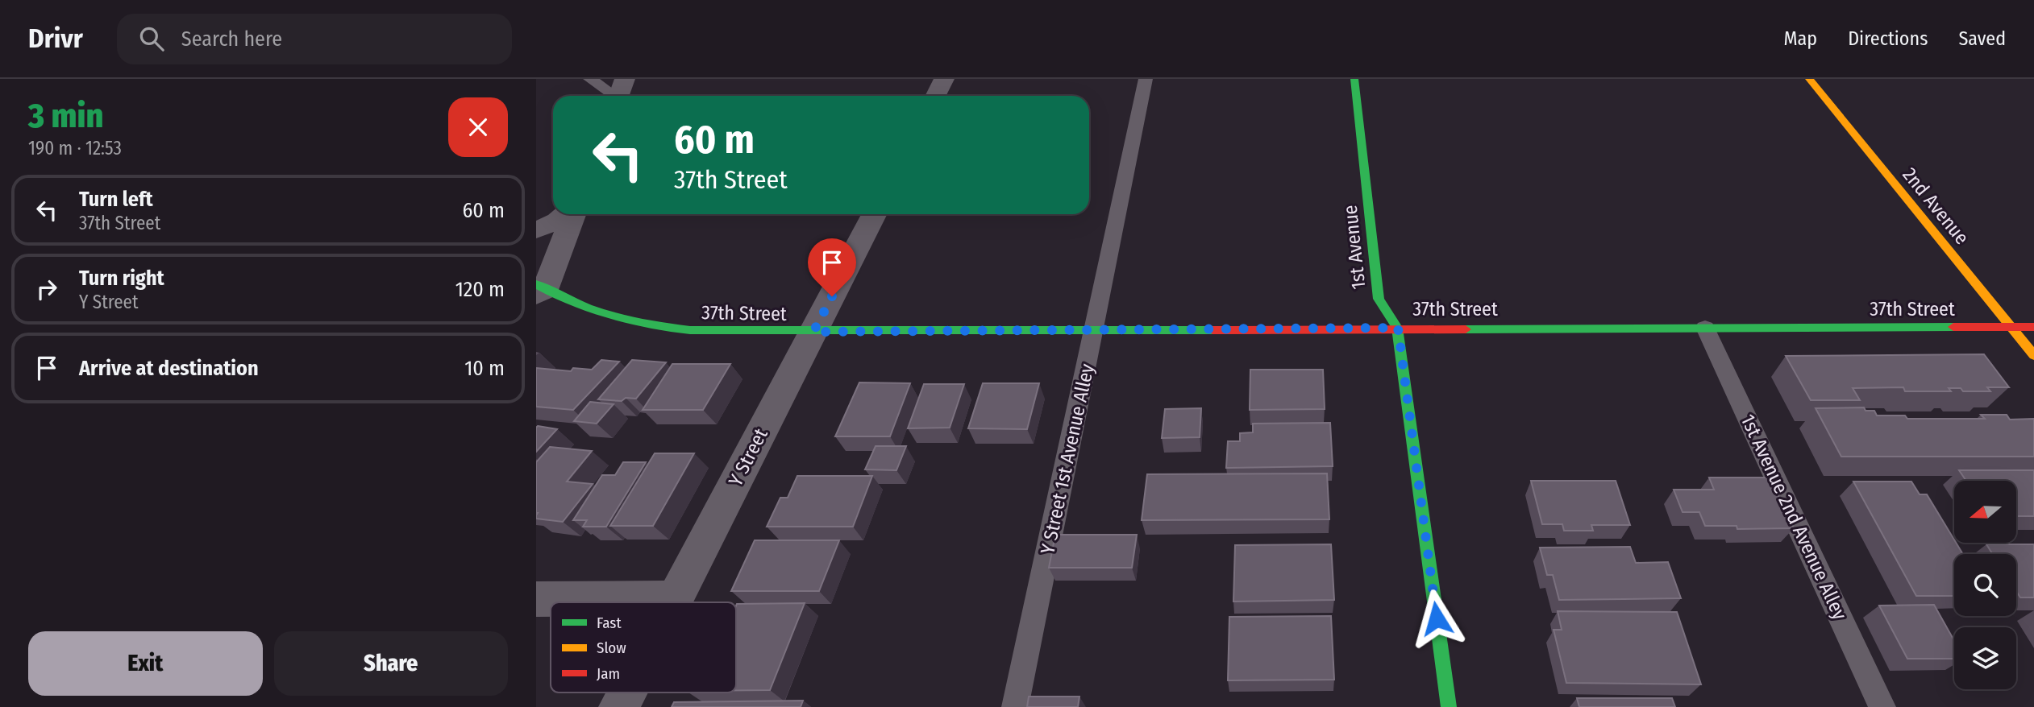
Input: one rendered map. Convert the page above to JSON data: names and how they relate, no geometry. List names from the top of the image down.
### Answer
{
  "streets": {
    "street": [
      "2nd Avenue",
      "1st Avenue",
      "37th Street",
      "Y Street"
    ],
    "lane": ["Y Street 1st Avenue Alley", "1st Avenue 2nd Avenue Alley"]
  },
  "crossings": [
    ["2nd Avenue", "37th Street"],
    ["1st Avenue", "37th Street"],
    ["37th Street", "Y Street"],
    ["37th Street", "Y Street 1st Avenue Alley"],
    ["37th Street", "1st Avenue 2nd Avenue Alley"]
  ],
  "legend": ["Fast", "Slow", "Jam"],
  "north": "left",
  "page": {
    "header": "Drivr",
    "search": "Search here",
    "nav": ["Map", "Directions", "Saved"],
    "heading": ["3 min", "190 m · 12:53"],
    "turn": ["60 m", "37th Street"],
    "list": [
      {
        "name": "Turn left",
        "note": "37th Street",
        "value": "60 m"
      },
      {
        "name": "Turn right",
        "note": "Y Street",
        "value": "120 m"
      },
      {
        "name": "Arrive at destination",
        "value": "10 m"
      }
    ],
    "buttons": ["Exit", "Share"]
  }
}
